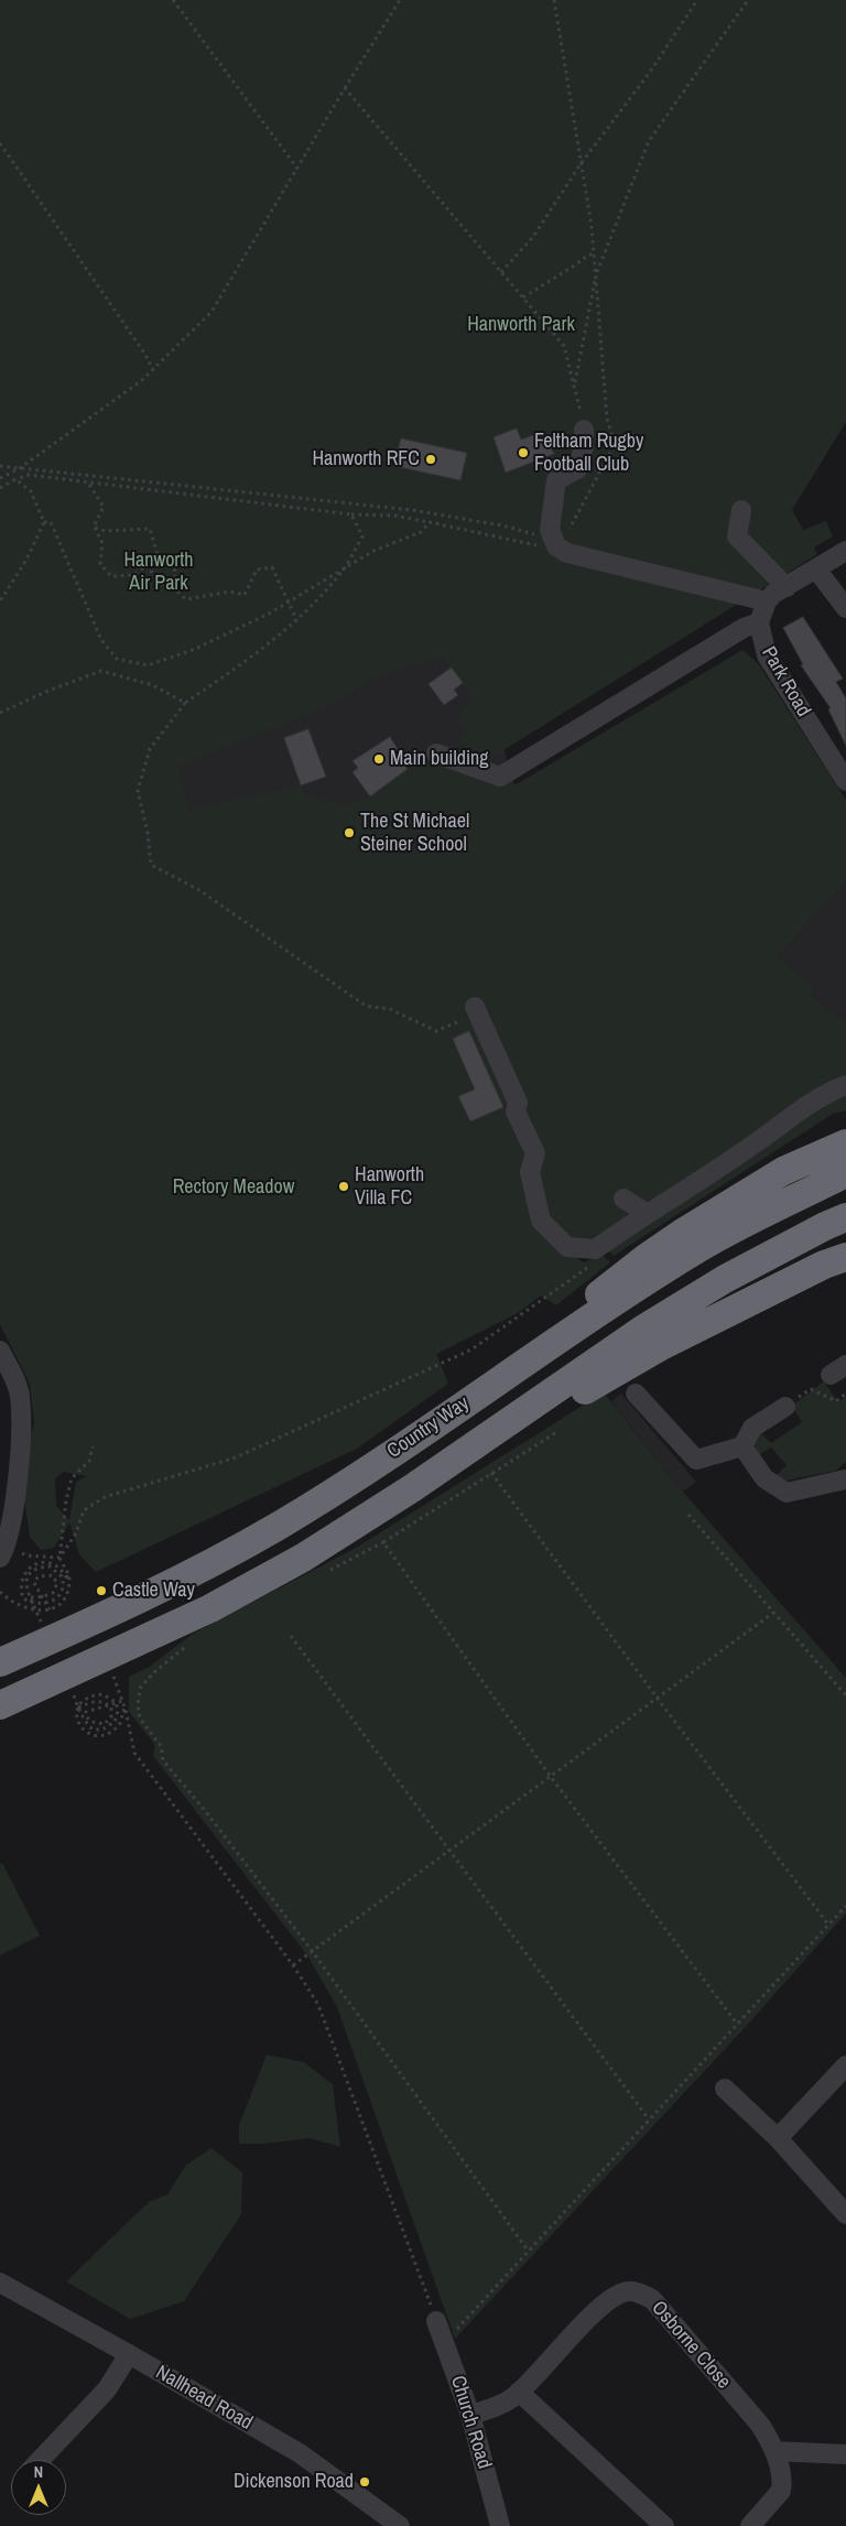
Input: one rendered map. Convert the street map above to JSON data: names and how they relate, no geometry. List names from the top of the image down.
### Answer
{
  "streets": {
    "highway": ["Country Way"],
    "street": [
      "Park Road",
      "Osborne Close",
      "Nallhead Road",
      "Church Road"
    ]
  },
  "crossings": [
    ["Osborne Close", "Church Road"]
  ],
  "parks": ["Hanworth Park", "Hanworth Air Park", "Rectory Meadow"],
  "places": [
    "Feltham Rugby Football Club",
    "Hanworth RFC",
    "Main building",
    "The St Michael Steiner School",
    "Hanworth Villa FC",
    "Castle Way",
    "Dickenson Road"
  ],
  "north": "top"
}
